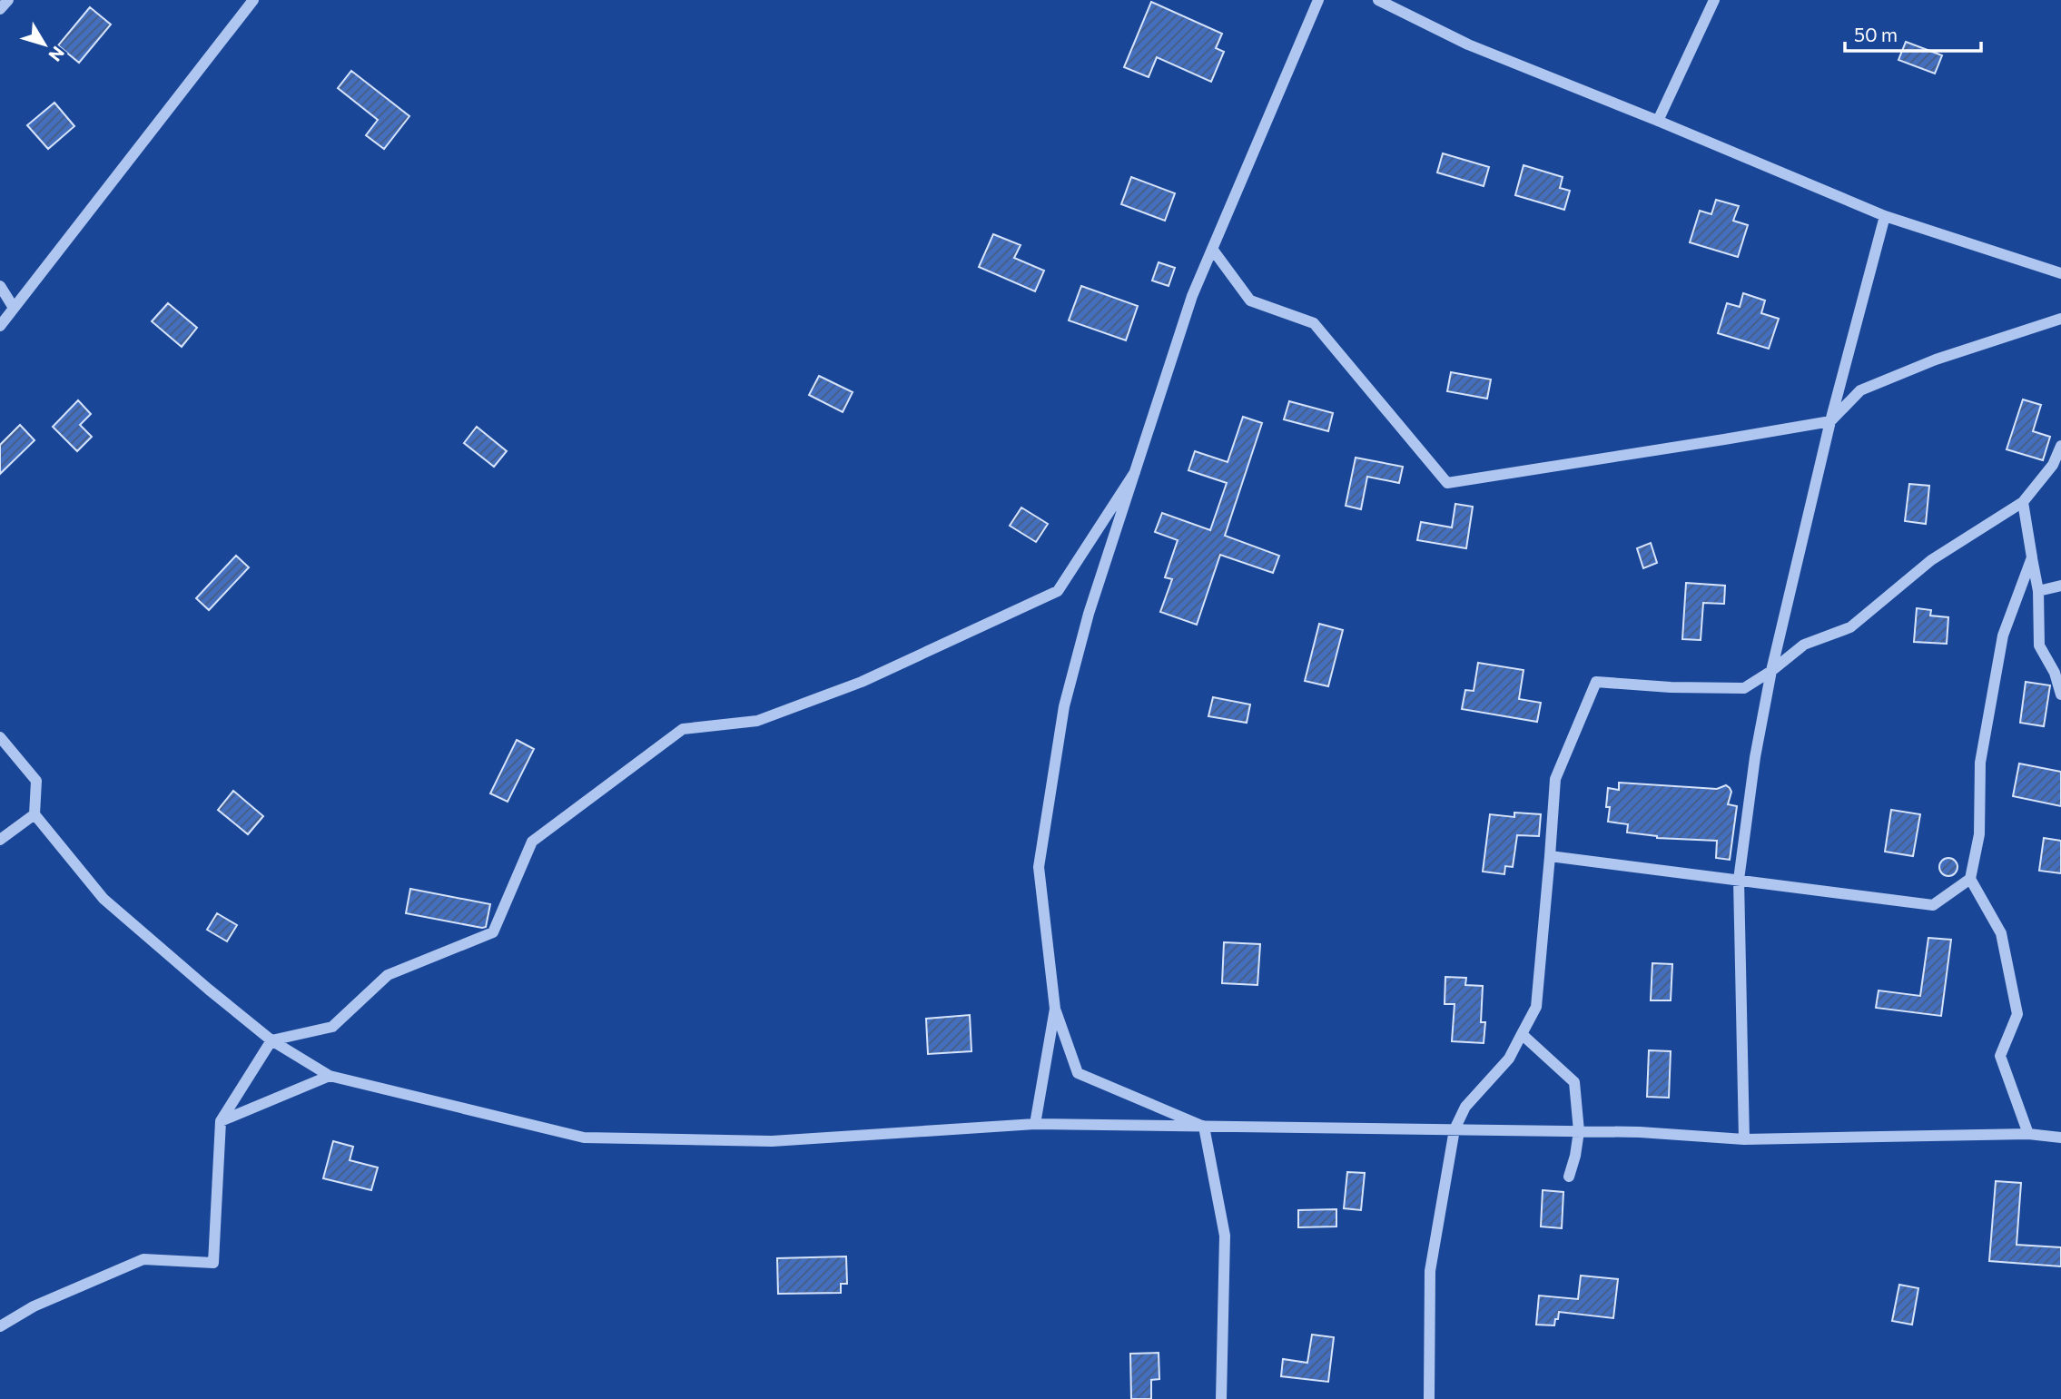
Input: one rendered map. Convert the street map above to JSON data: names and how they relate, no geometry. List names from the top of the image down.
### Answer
{
  "scale_bar": "50 m",
  "north": "bottom right"
}
